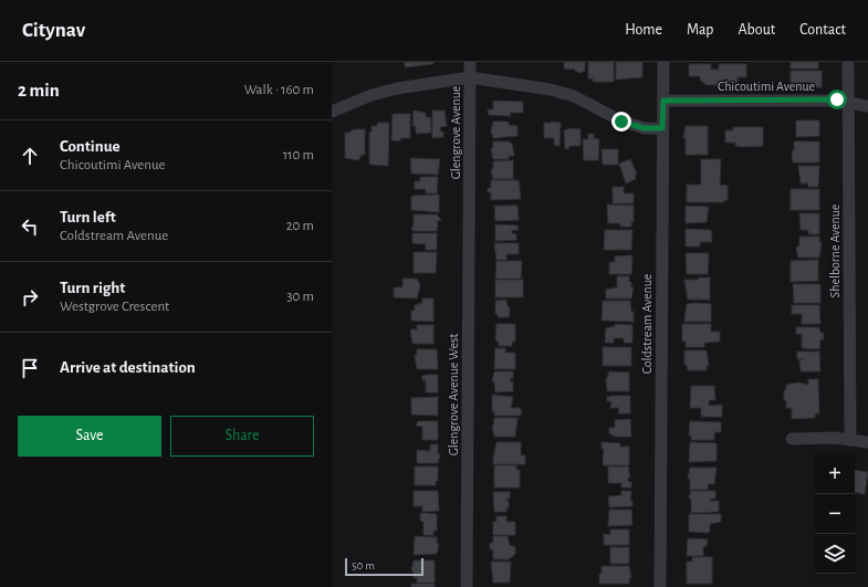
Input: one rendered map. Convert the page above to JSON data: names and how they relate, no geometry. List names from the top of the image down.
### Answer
{
  "streets": {
    "street": [
      "Chicoutimi Avenue",
      "Glengrove Avenue",
      "Shelborne Avenue",
      "Coldstream Avenue",
      "Glengrove Avenue West"
    ]
  },
  "crossings": [
    ["Chicoutimi Avenue", "Shelborne Avenue"],
    ["Chicoutimi Avenue", "Coldstream Avenue"],
    ["Glengrove Avenue", "Glengrove Avenue West"]
  ],
  "scale_bar": "50 m",
  "page": {
    "header": "Citynav",
    "nav": [
      "Home",
      "Map",
      "About",
      "Contact"
    ],
    "heading": ["2 min", "Walk · 160 m"],
    "list": [
      ["Continue", "Chicoutimi Avenue", "110 m"],
      ["Turn left", "Coldstream Avenue", "20 m"],
      ["Turn right", "Westgrove Crescent", "30 m"],
      "Arrive at destination"
    ],
    "buttons": ["Save", "Share"],
    "map_buttons": ["+", "−"],
    "scale": "50 m"
  }
}
